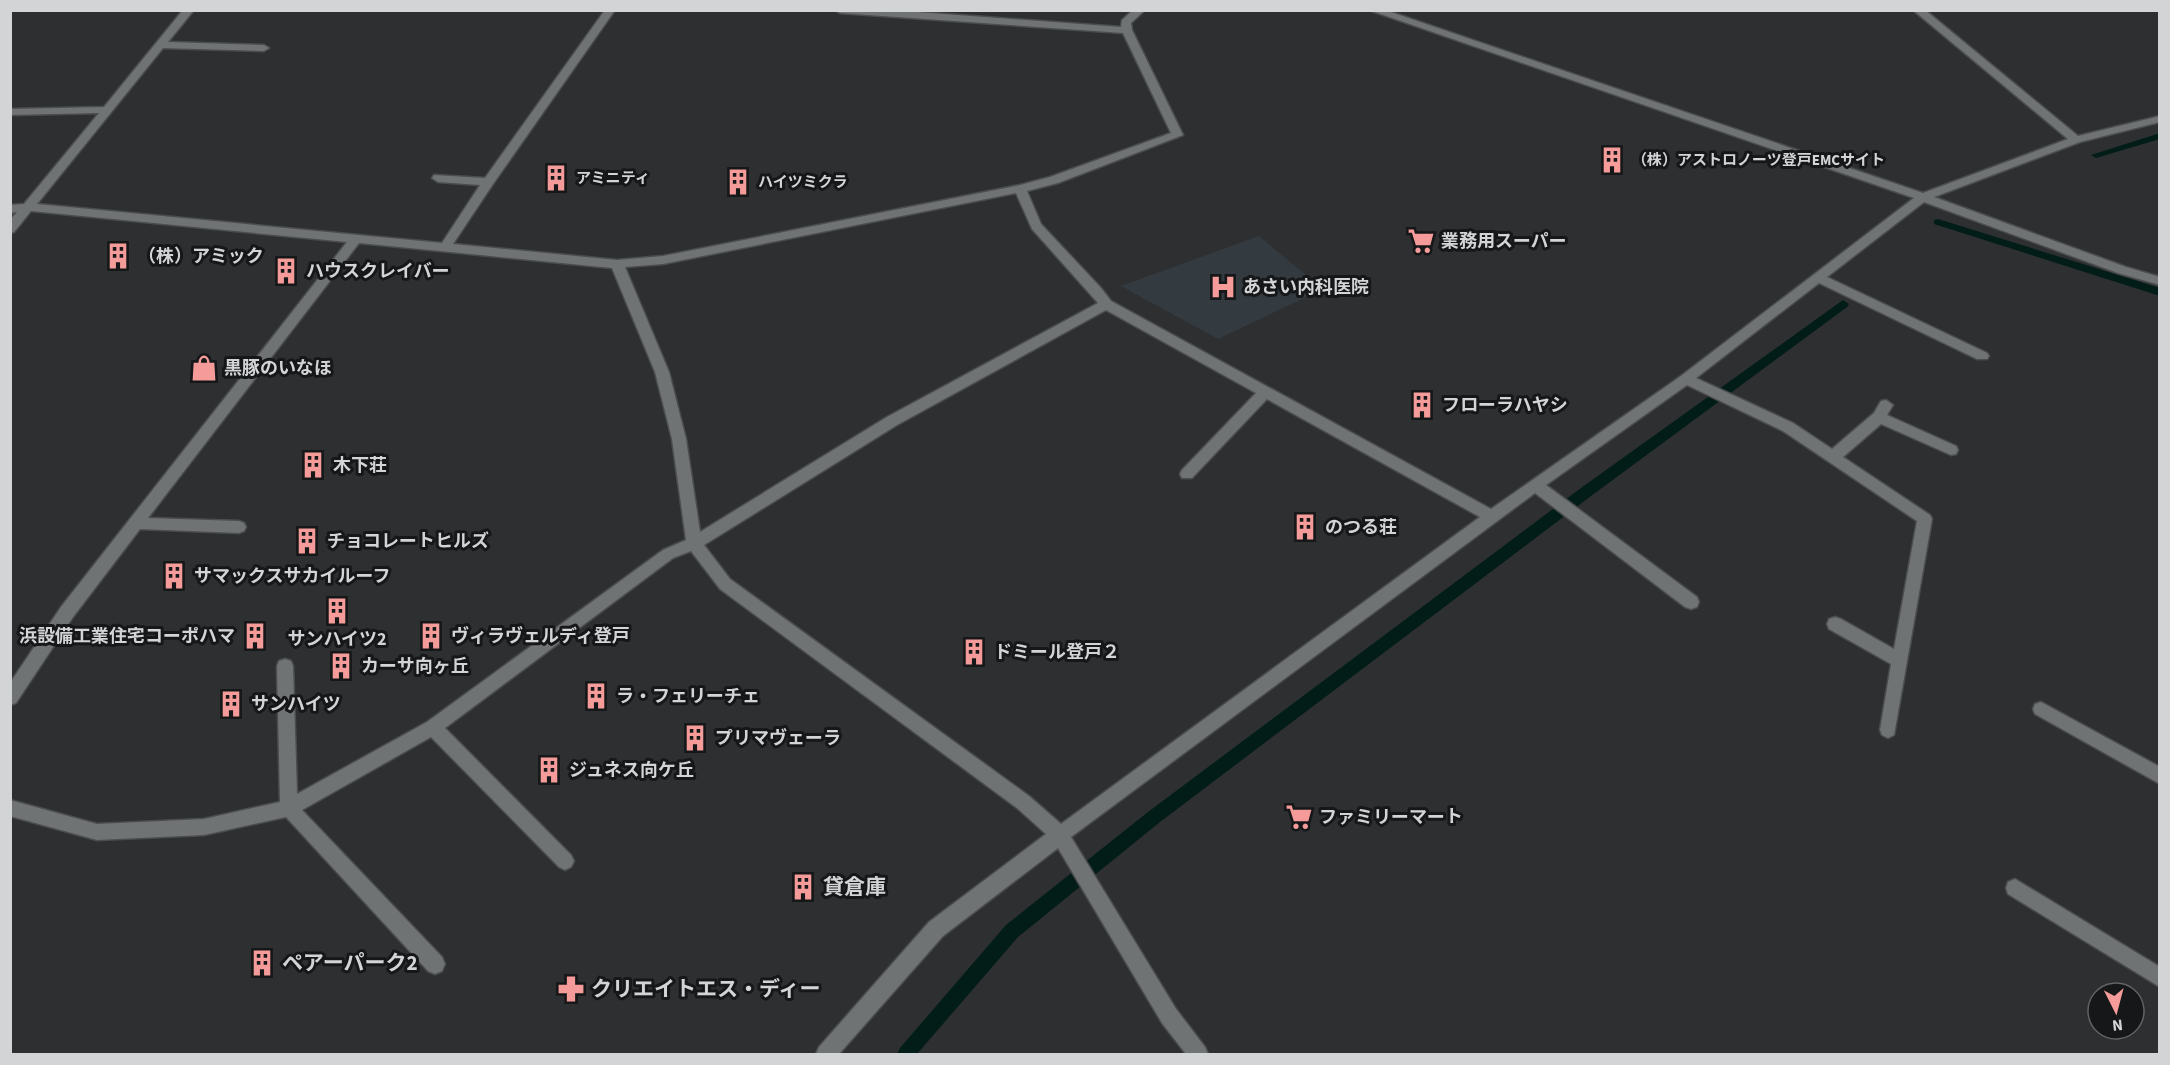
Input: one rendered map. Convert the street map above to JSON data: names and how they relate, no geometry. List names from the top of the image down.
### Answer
{
  "places": {
    "building": [
      "（株）アストロノーツ登戸EMCサイト",
      "アミニティ",
      "ハイツミクラ",
      "（株）アミック",
      "ハウスクレイバー",
      "フローラハヤシ",
      "木下荘",
      "のつる荘",
      "チョコレートヒルズ",
      "サマックスサカイルーフ",
      "サンハイツ2",
      "浜設備工業住宅コーポハマ",
      "ヴィラヴェルディ登戸",
      "ドミール登戸２",
      "カーサ向ヶ丘",
      "ラ・フェリーチェ",
      "サンハイツ",
      "プリマヴェーラ",
      "ジュネス向ケ丘",
      "貸倉庫",
      "ペアーパーク2"
    ],
    "supermarket": ["業務用スーパー", "ファミリーマート"],
    "hospital": ["あさい内科医院"],
    "shop": ["黒豚のいなほ"],
    "pharmacy": ["クリエイトエス・ディー"]
  },
  "north": "bottom"
}
